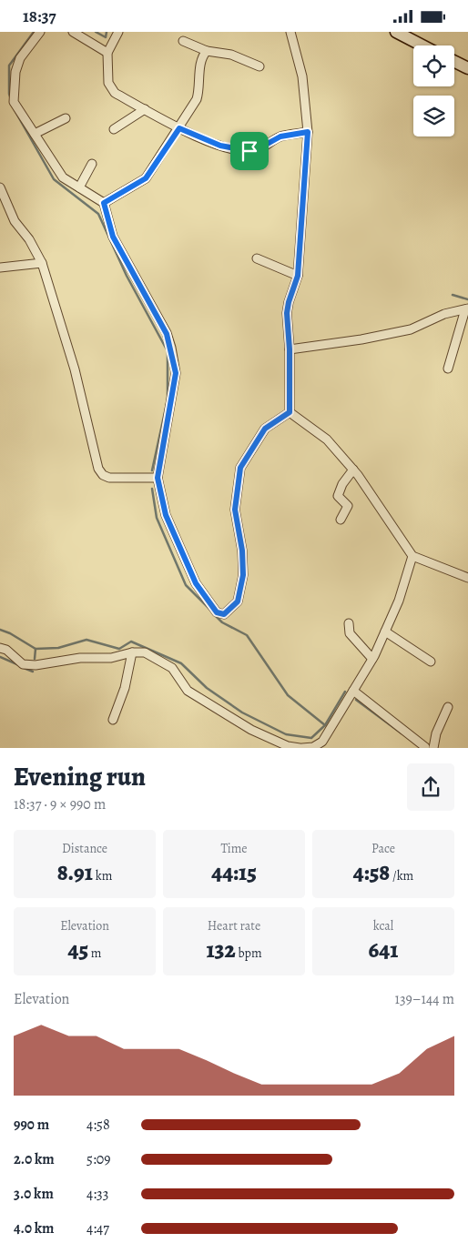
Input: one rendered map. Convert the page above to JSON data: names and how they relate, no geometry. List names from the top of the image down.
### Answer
{
  "page": {
    "status": "18:37",
    "heading": ["Evening run", "18:37 · 9 × 990 m"],
    "stats": [
      ["Distance", "8.91 km"],
      ["Time", "44:15"],
      ["Pace", "4:58 /km"],
      ["Elevation", "45 m"],
      ["Heart rate", "132 bpm"],
      ["kcal", "641"]
    ],
    "chart": ["Elevation", "139–144 m"],
    "list": [
      {
        "name": "990 m",
        "note": "4:58"
      },
      {
        "name": "2.0 km",
        "note": "5:09"
      },
      {
        "name": "3.0 km",
        "note": "4:33"
      },
      {
        "name": "4.0 km",
        "note": "4:47"
      }
    ]
  }
}
